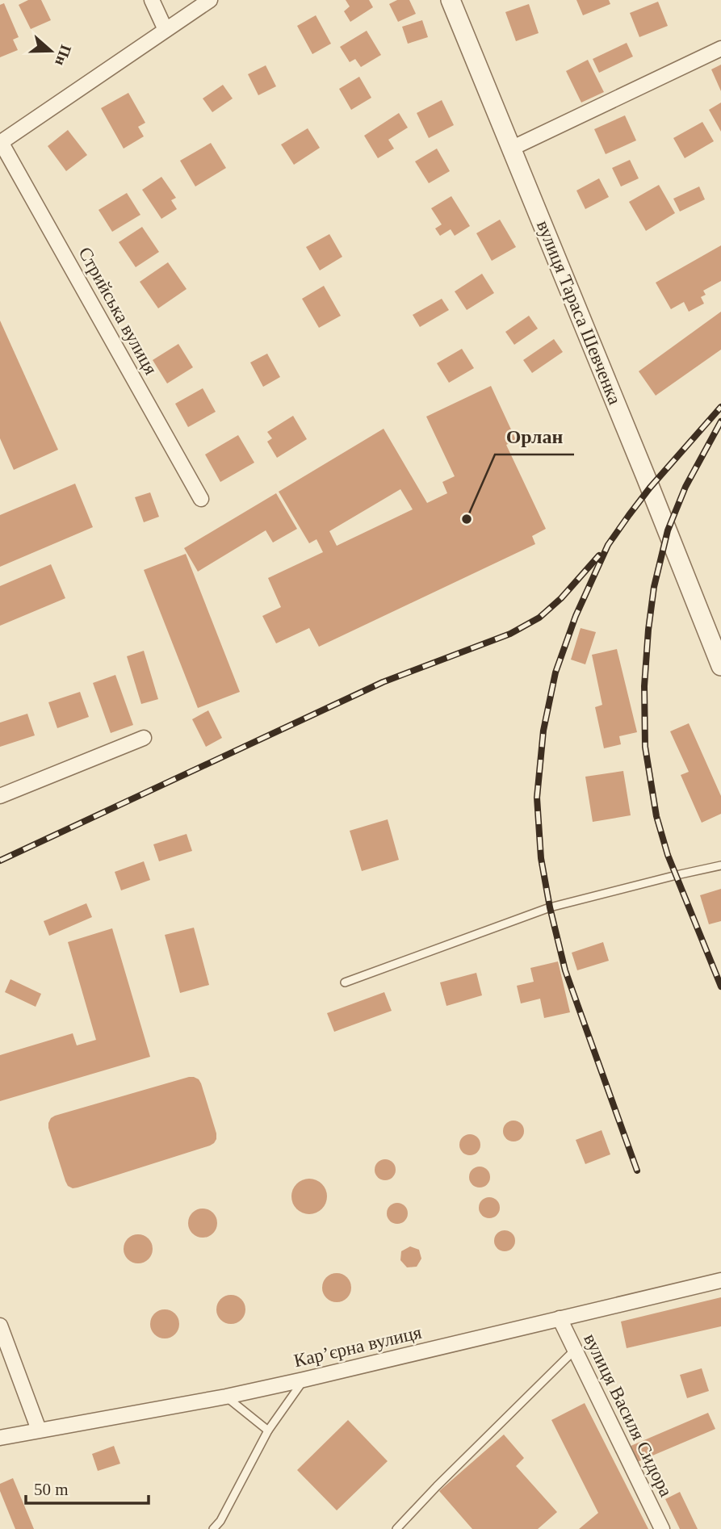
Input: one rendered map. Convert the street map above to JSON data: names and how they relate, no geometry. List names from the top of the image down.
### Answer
{
  "streets": {
    "street": [
      "Стрийська вулиця",
      "вулиця Тараса Шевченка",
      "Карʼєрна вулиця",
      "вулиця Василя Сидора"
    ]
  },
  "crossings": [
    ["Карʼєрна вулиця", "вулиця Василя Сидора"]
  ],
  "places": ["Орлан"],
  "scale_bar": "50 m",
  "north": "right"
}
